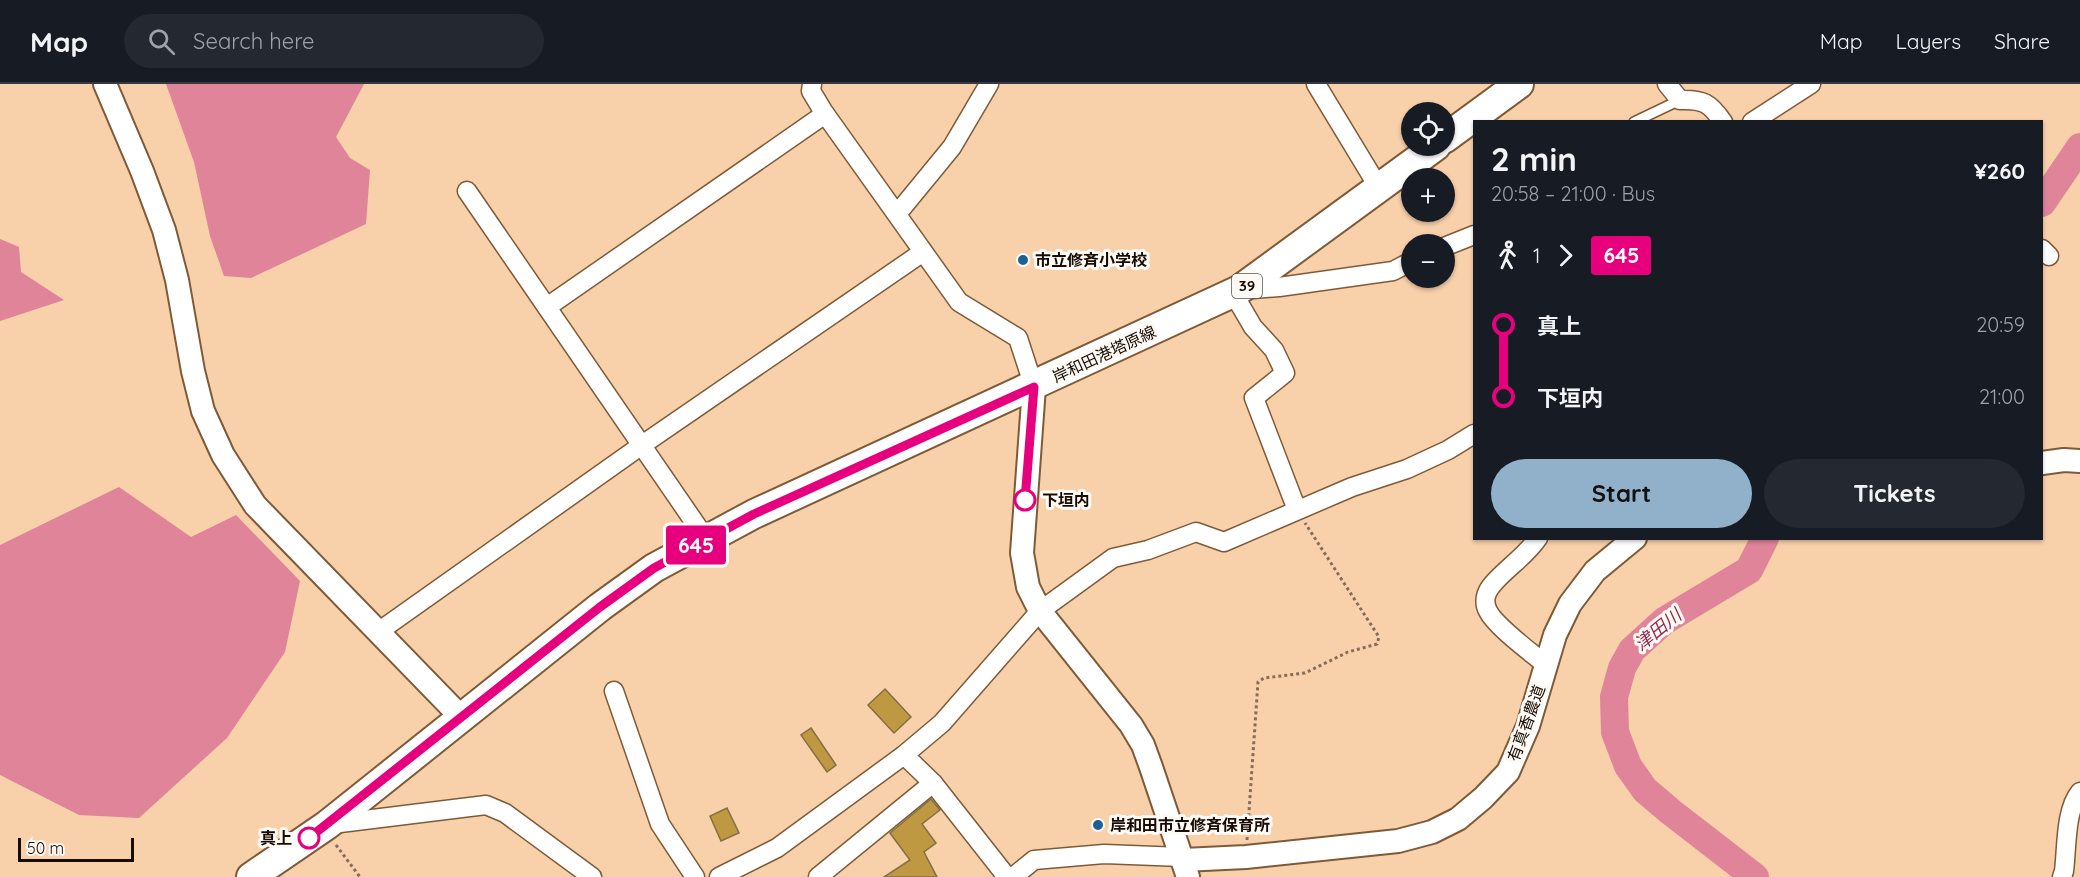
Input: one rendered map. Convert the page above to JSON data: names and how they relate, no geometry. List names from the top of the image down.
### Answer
{
  "streets": {
    "main road": ["39", "岸和田港塔原線"],
    "street": ["有真香農道"]
  },
  "water": ["津田川"],
  "places": [
    "市立修斉小学校",
    "下垣内",
    "岸和田市立修斉保育所",
    "真上"
  ],
  "lines": ["bus line 645"],
  "scale_bar": "50 m",
  "page": {
    "header": "Map",
    "search": "Search here",
    "nav": ["Map", "Layers", "Share"],
    "on_map": "645",
    "map_buttons": ["+", "−"],
    "heading": ["2 min", "20:58 – 21:00 · Bus", "¥260"],
    "legs": ["1", "645"],
    "list": [
      {
        "name": "真上",
        "value": "20:59"
      },
      {
        "name": "下垣内",
        "value": "21:00"
      }
    ],
    "buttons": ["Start", "Tickets"],
    "scale": "50 m"
  }
}
